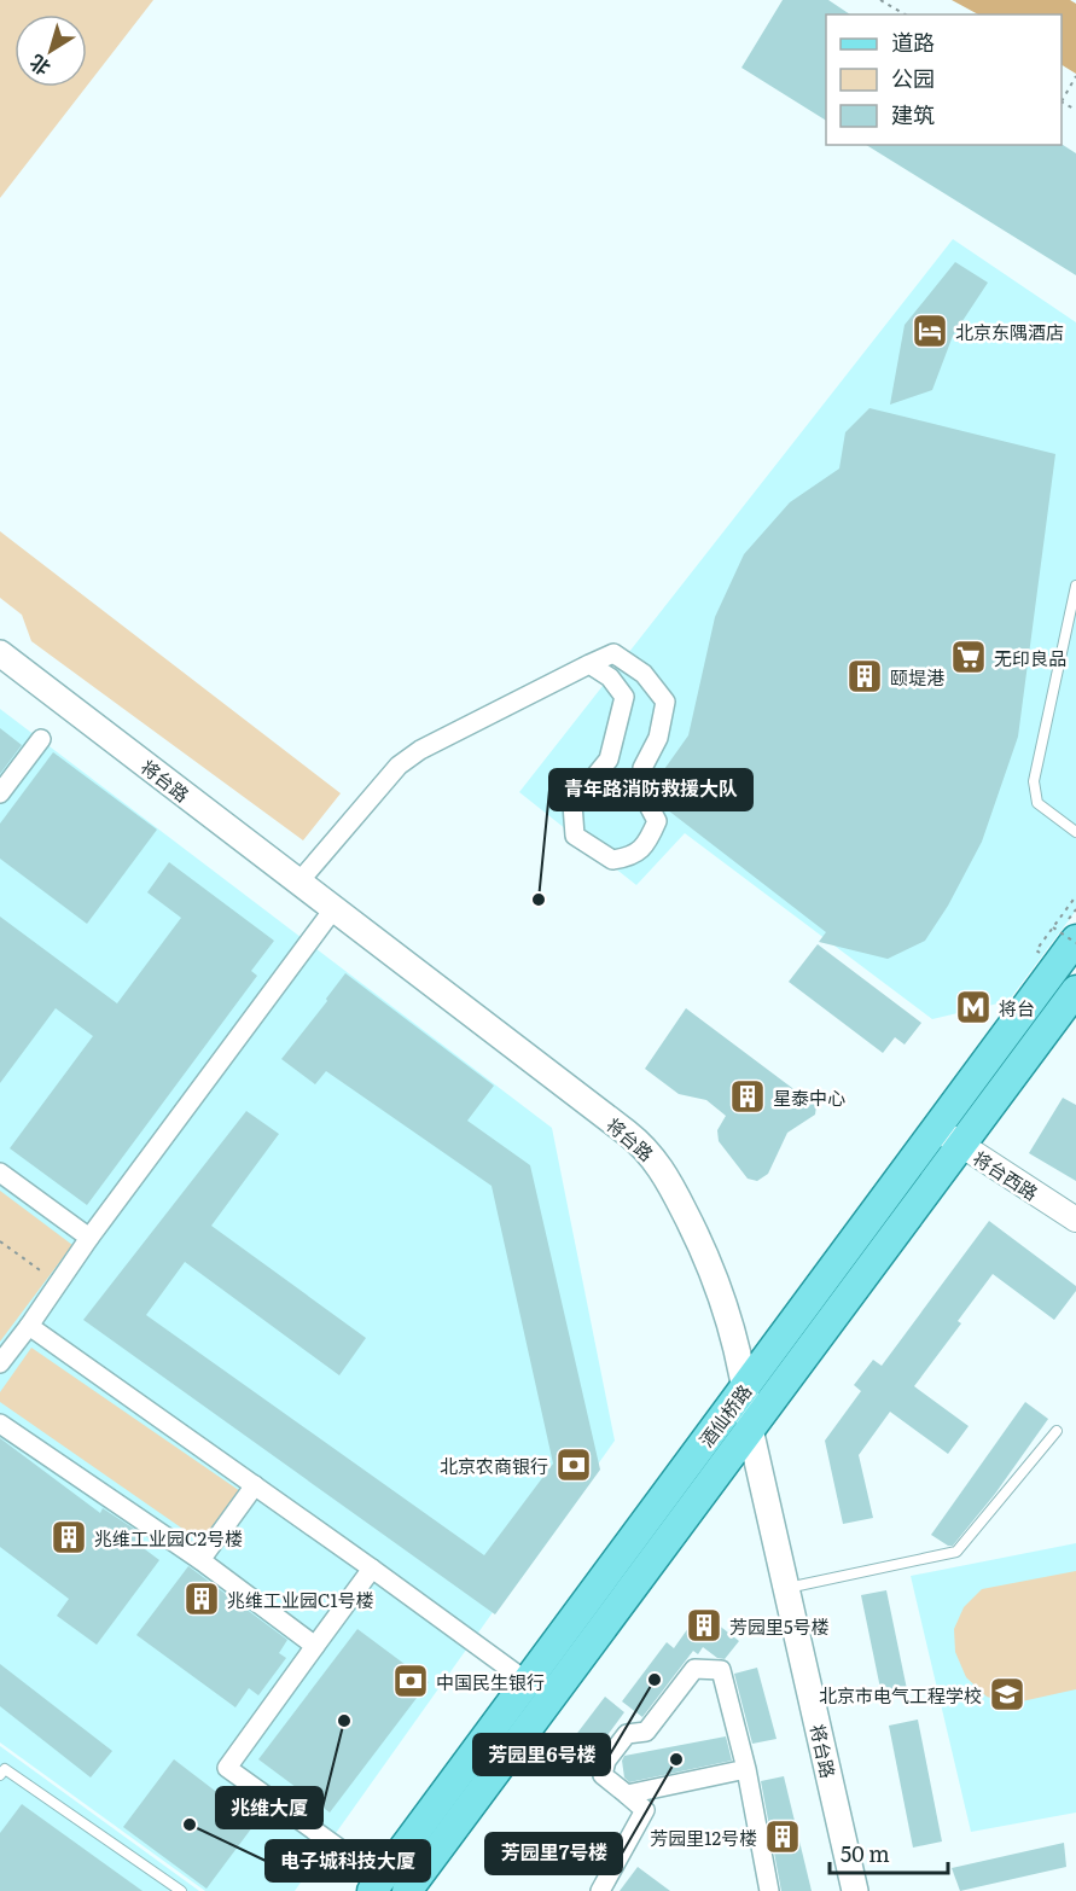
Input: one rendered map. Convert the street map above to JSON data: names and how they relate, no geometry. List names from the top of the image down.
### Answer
{
  "streets": {
    "main road": ["将台路", "酒仙桥路"],
    "street": ["将台西路"]
  },
  "crossings": [
    ["将台路", "酒仙桥路"],
    ["将台西路", "酒仙桥路"]
  ],
  "places": {
    "hotel": ["北京东隅酒店"],
    "supermarket": ["无印良品"],
    "building": [
      "颐堤港",
      "星泰中心",
      "兆维工业园C2号楼",
      "兆维工业园C1号楼",
      "芳园里5号楼",
      "芳园里12号楼"
    ],
    "other": [
      "青年路消防救援大队",
      "芳园里6号楼",
      "兆维大厦",
      "芳园里7号楼",
      "电子城科技大厦"
    ],
    "metro station": ["将台"],
    "bank": ["北京农商银行", "中国民生银行"],
    "school or university": ["北京市电气工程学校"]
  },
  "legend": ["道路", "公园", "建筑"],
  "scale_bar": "50 m",
  "north": "bottom left"
}
